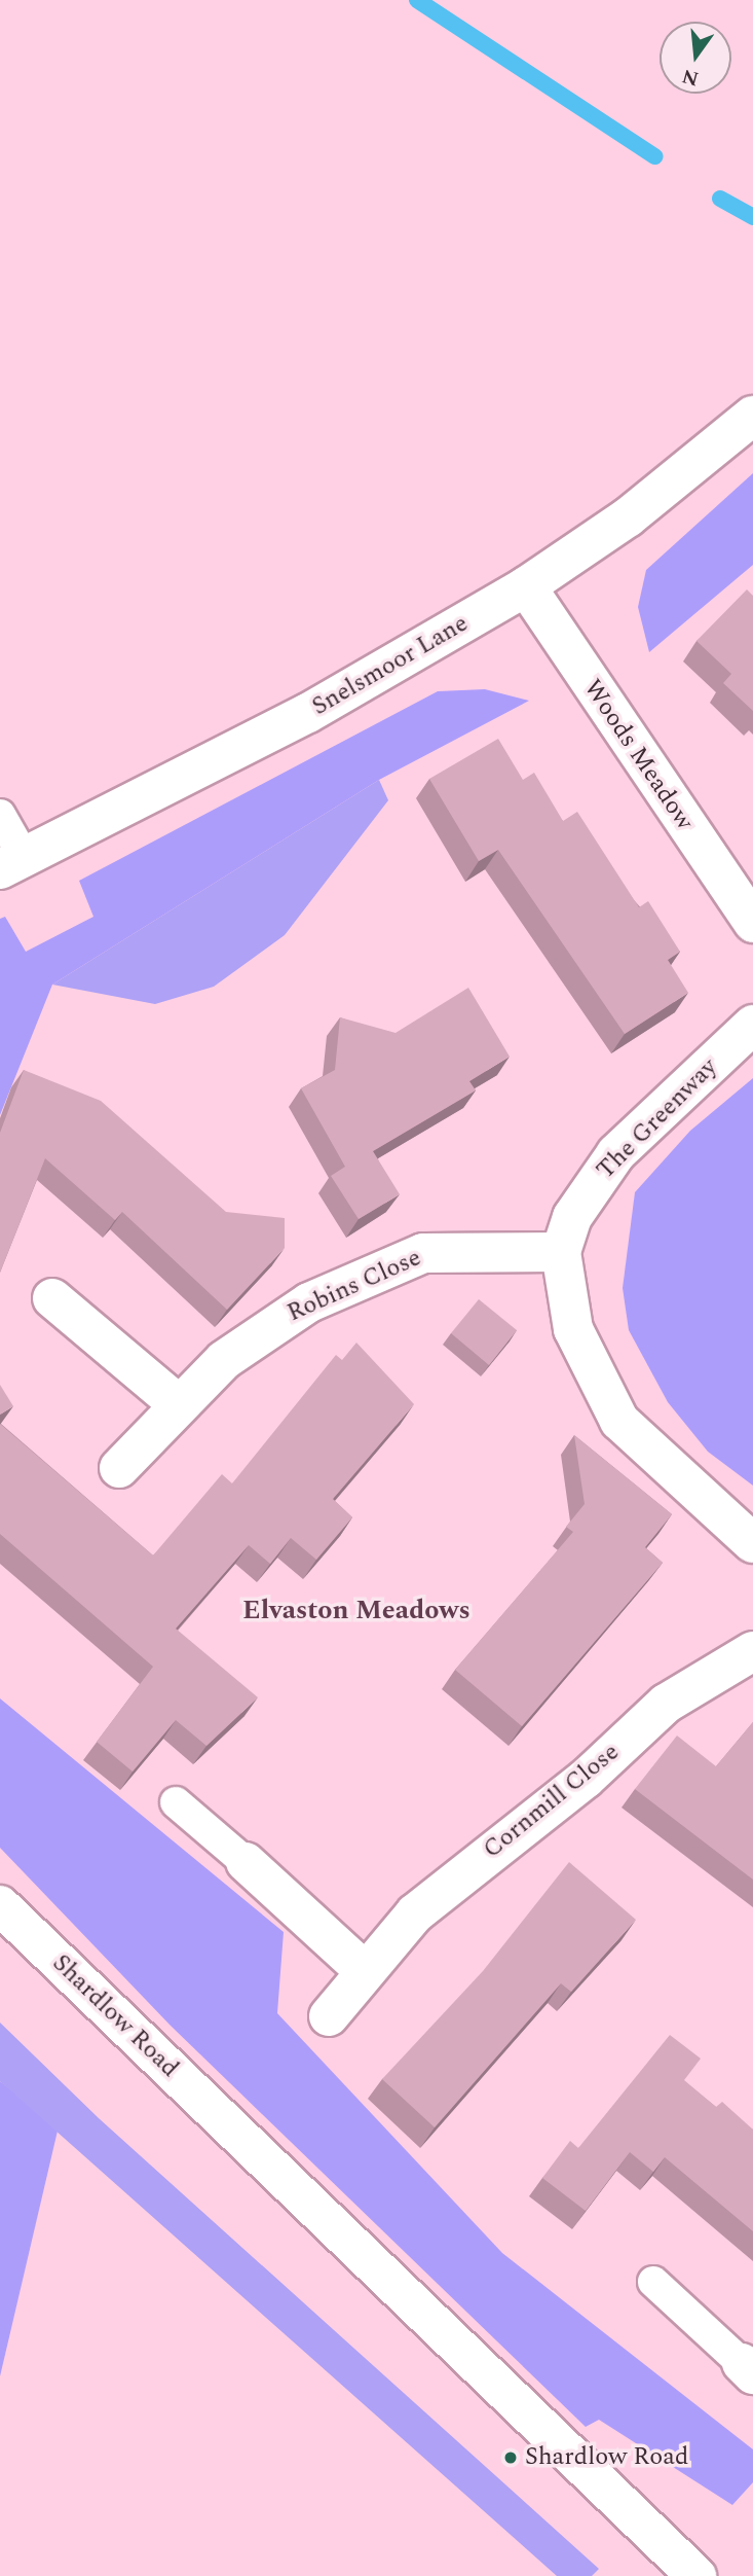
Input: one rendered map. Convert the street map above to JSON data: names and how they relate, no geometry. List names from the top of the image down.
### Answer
{
  "streets": {
    "street": [
      "Snelsmoor Lane",
      "Woods Meadow",
      "The Greenway",
      "Robins Close",
      "Cornmill Close",
      "Shardlow Road"
    ]
  },
  "crossings": [
    ["Snelsmoor Lane", "Woods Meadow"],
    ["The Greenway", "Robins Close"]
  ],
  "districts": ["Elvaston Meadows"],
  "places": ["Shardlow Road"],
  "north": "bottom"
}
